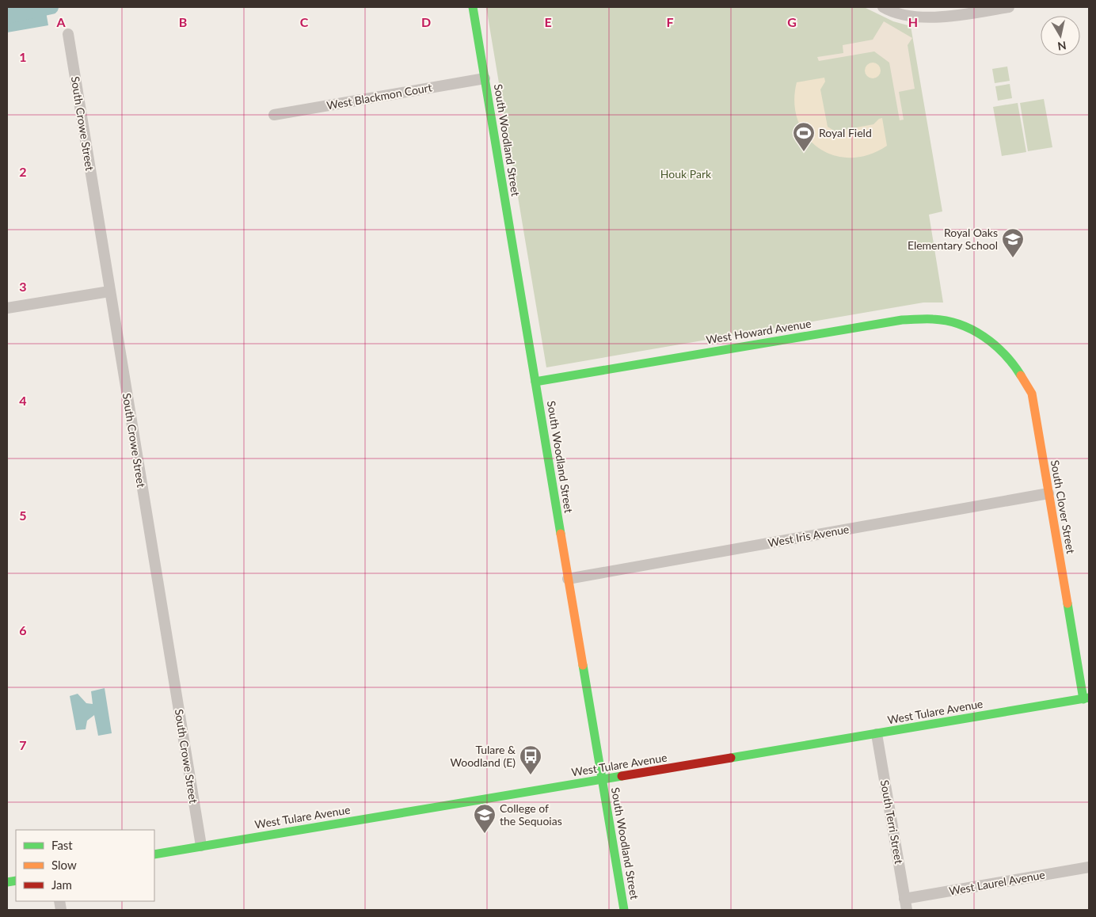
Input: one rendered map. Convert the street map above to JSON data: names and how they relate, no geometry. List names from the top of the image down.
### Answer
{
  "streets": {
    "street": [
      "West Blackmon Court",
      "South Crowe Street",
      "South Woodland Street",
      "West Howard Avenue",
      "South Clover Street",
      "West Iris Avenue",
      "West Tulare Avenue",
      "South Terri Street",
      "West Laurel Avenue"
    ]
  },
  "crossings": [
    ["West Blackmon Court", "South Woodland Street"],
    ["South Crowe Street", "West Tulare Avenue"],
    ["South Woodland Street", "West Howard Avenue"],
    ["South Woodland Street", "West Iris Avenue"],
    ["South Woodland Street", "West Tulare Avenue"],
    ["West Howard Avenue", "South Clover Street"],
    ["South Clover Street", "West Iris Avenue"],
    ["South Clover Street", "West Tulare Avenue"],
    ["West Tulare Avenue", "South Terri Street"],
    ["South Terri Street", "West Laurel Avenue"]
  ],
  "parks": ["Houk Park"],
  "places": {
    "sports": ["Royal Field"],
    "school or university": ["Royal Oaks Elementary School", "College of the Sequoias"],
    "bus stop": ["Tulare & Woodland (E)"]
  },
  "legend": ["Fast", "Slow", "Jam"],
  "north": "bottom",
  "grid": {
    "columns": [
      "A",
      "B",
      "C",
      "D",
      "E",
      "F",
      "G",
      "H"
    ],
    "rows": [
      "1",
      "2",
      "3",
      "4",
      "5",
      "6",
      "7"
    ]
  }
}
